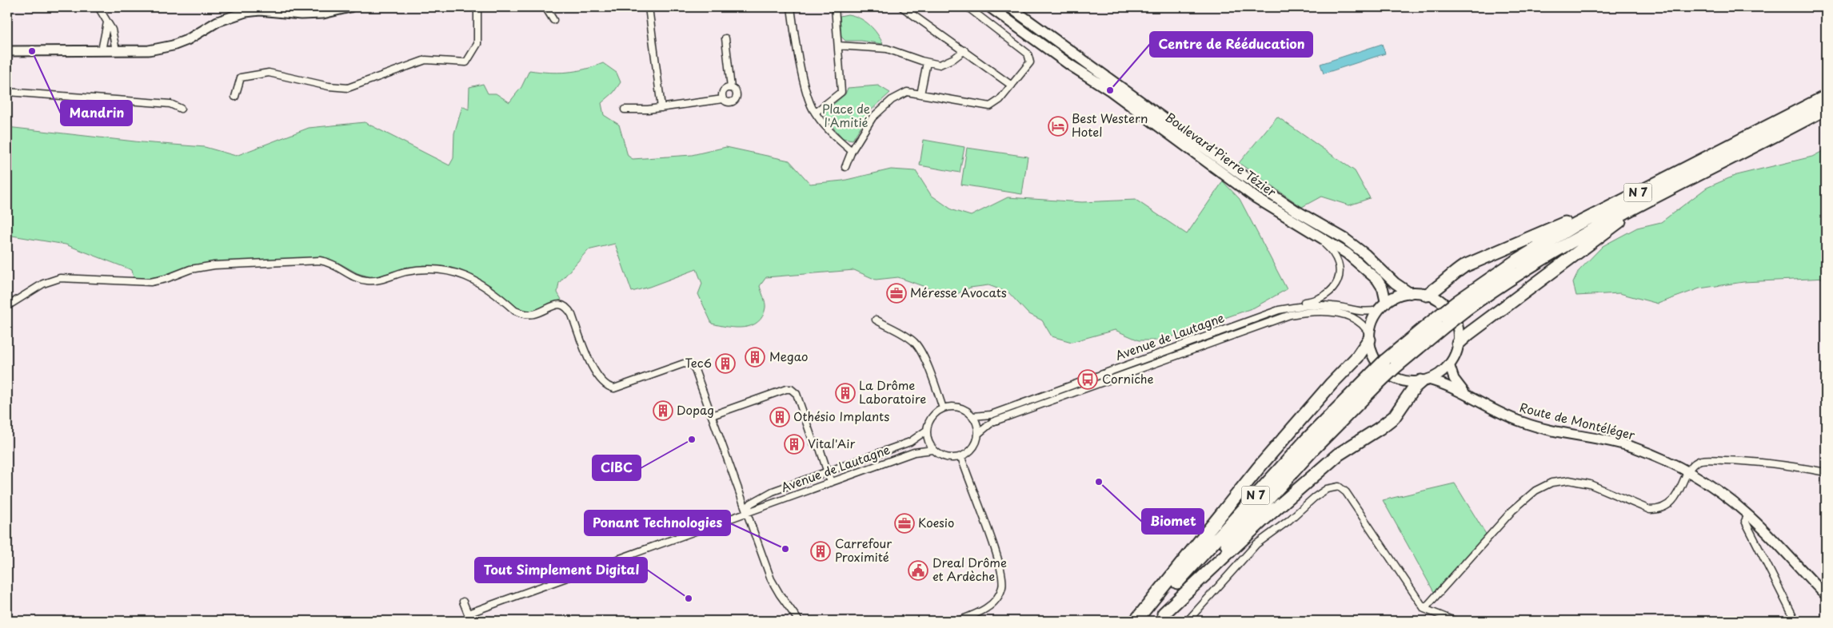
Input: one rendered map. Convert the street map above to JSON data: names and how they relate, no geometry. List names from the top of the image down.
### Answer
{
  "streets": {
    "highway": ["N 7"],
    "main road": ["Boulevard Pierre Tézier", "Route de Montéléger"],
    "street": ["Avenue de Lautagne"]
  },
  "crossings": [
    ["Boulevard Pierre Tézier", "Avenue de Lautagne"],
    ["Boulevard Pierre Tézier", "Route de Montéléger"],
    ["Avenue de Lautagne", "Route de Montéléger"]
  ],
  "parks": ["Place de l'Amitié"],
  "places": {
    "other": [
      "Mandrin",
      "Centre de Rééducation",
      "CIBC",
      "Biomet",
      "Ponant Technologies",
      "Tout Simplement Digital"
    ],
    "hotel": ["Best Western Hotel"],
    "office": ["Méresse Avocats", "Koesio"],
    "building": [
      "Megao",
      "Tec6",
      "La Drôme Laboratoire",
      "Dopag",
      "Othésio Implants",
      "Vital'Air",
      "Carrefour Proximité"
    ],
    "bus stop": ["Corniche"],
    "public building": ["Dreal Drôme et Ardèche"]
  }
}
